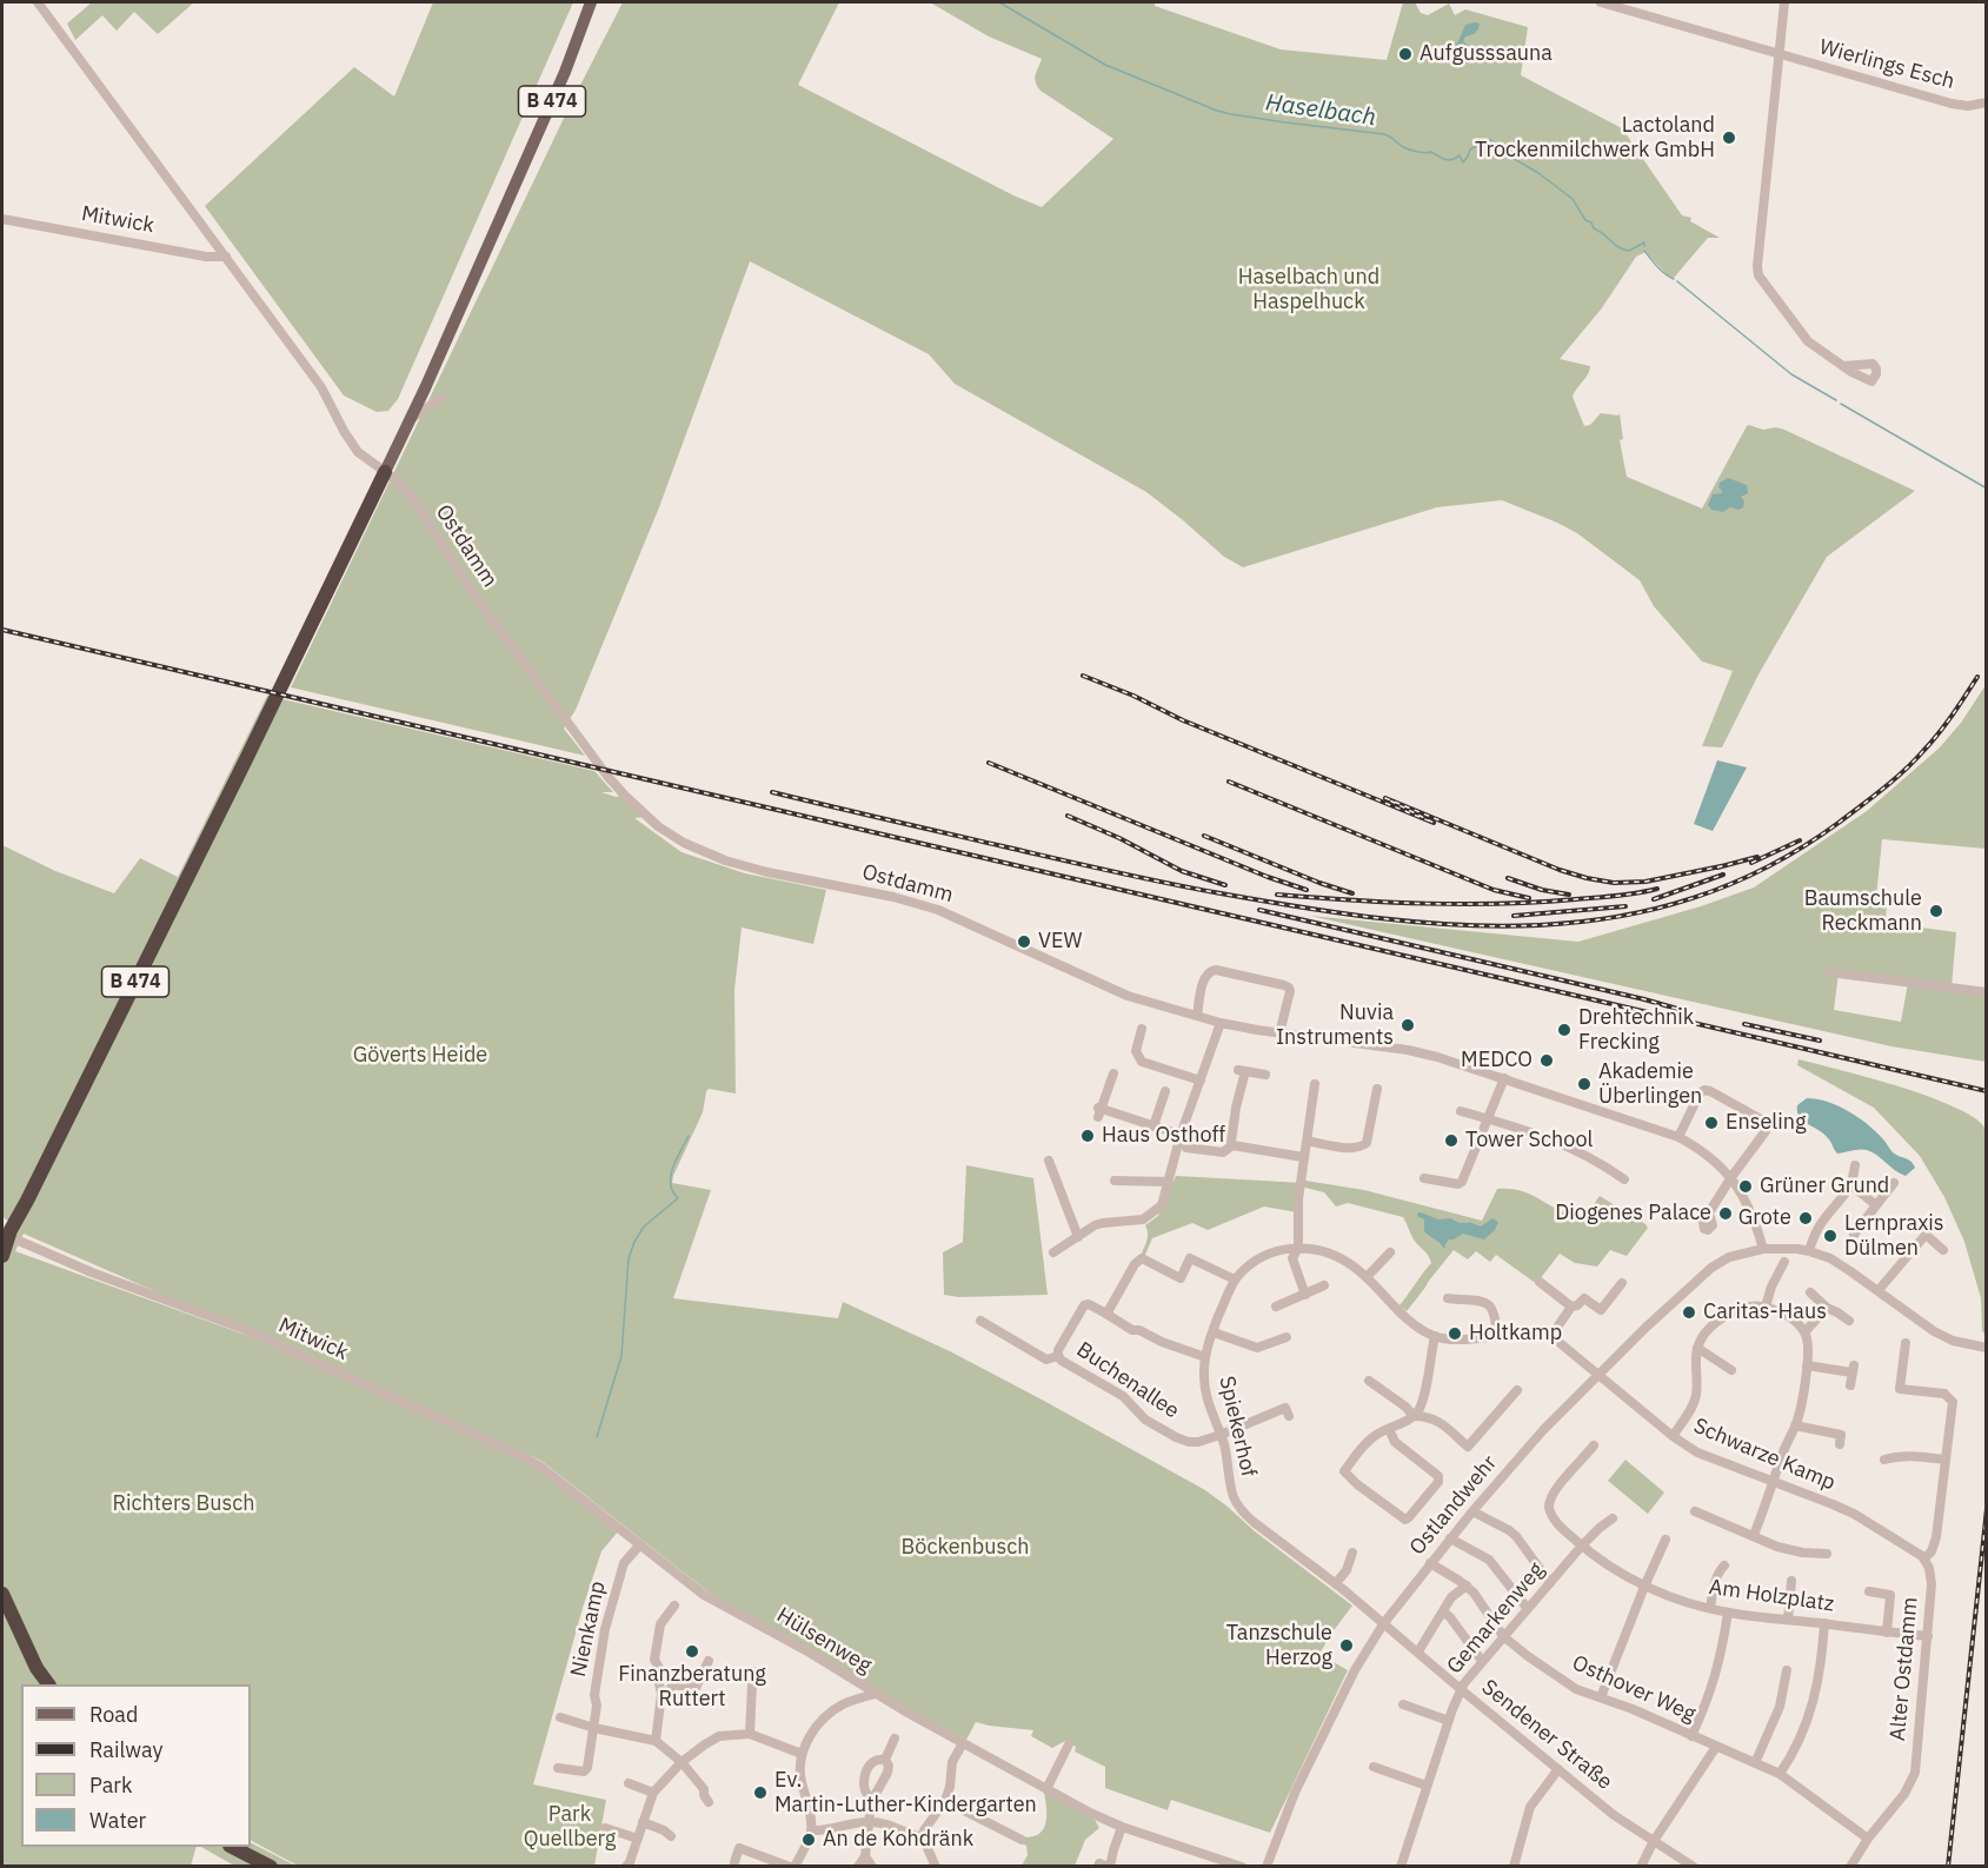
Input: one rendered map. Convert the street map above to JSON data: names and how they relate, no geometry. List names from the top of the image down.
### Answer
{
  "streets": {
    "highway": ["B 474"],
    "street": [
      "Wierlings Esch",
      "Mitwick",
      "Ostdamm",
      "Buchenallee",
      "Spiekerhof",
      "Schwarze Kamp",
      "Ostlandwehr",
      "Am Holzplatz",
      "Gemarkenweg",
      "Nienkamp",
      "Hülsenweg",
      "Alter Ostdamm",
      "Osthover Weg",
      "Sendener Straße"
    ]
  },
  "crossings": [
    ["B 474", "Ostdamm"],
    ["Mitwick", "Ostdamm"],
    ["Mitwick", "Hülsenweg"],
    ["Ostdamm", "Ostlandwehr"],
    ["Buchenallee", "Spiekerhof"],
    ["Spiekerhof", "Ostlandwehr"],
    ["Spiekerhof", "Sendener Straße"],
    ["Schwarze Kamp", "Ostlandwehr"],
    ["Schwarze Kamp", "Alter Ostdamm"],
    ["Ostlandwehr", "Sendener Straße"],
    ["Am Holzplatz", "Gemarkenweg"],
    ["Am Holzplatz", "Alter Ostdamm"],
    ["Gemarkenweg", "Osthover Weg"],
    ["Gemarkenweg", "Sendener Straße"],
    ["Nienkamp", "Hülsenweg"],
    ["Alter Ostdamm", "Osthover Weg"]
  ],
  "water": ["Haselbach"],
  "parks": [
    "Haselbach und Haspelhuck",
    "Göverts Heide",
    "Richters Busch",
    "Böckenbusch",
    "Park Quellberg"
  ],
  "places": [
    "Aufgusssauna",
    "Lactoland Trockenmilchwerk GmbH",
    "Baumschule Reckmann",
    "VEW",
    "Nuvia Instruments",
    "Drehtechnik Frecking",
    "MEDCO",
    "Akademie Überlingen",
    "Enseling",
    "Haus Osthoff",
    "Tower School",
    "Grüner Grund",
    "Diogenes Palace",
    "Grote",
    "Lernpraxis Dülmen",
    "Caritas-Haus",
    "Holtkamp",
    "Tanzschule Herzog",
    "Finanzberatung Ruttert",
    "Ev. Martin-Luther-Kindergarten",
    "An de Kohdränk"
  ],
  "legend": [
    "Road",
    "Railway",
    "Park",
    "Water"
  ]
}
